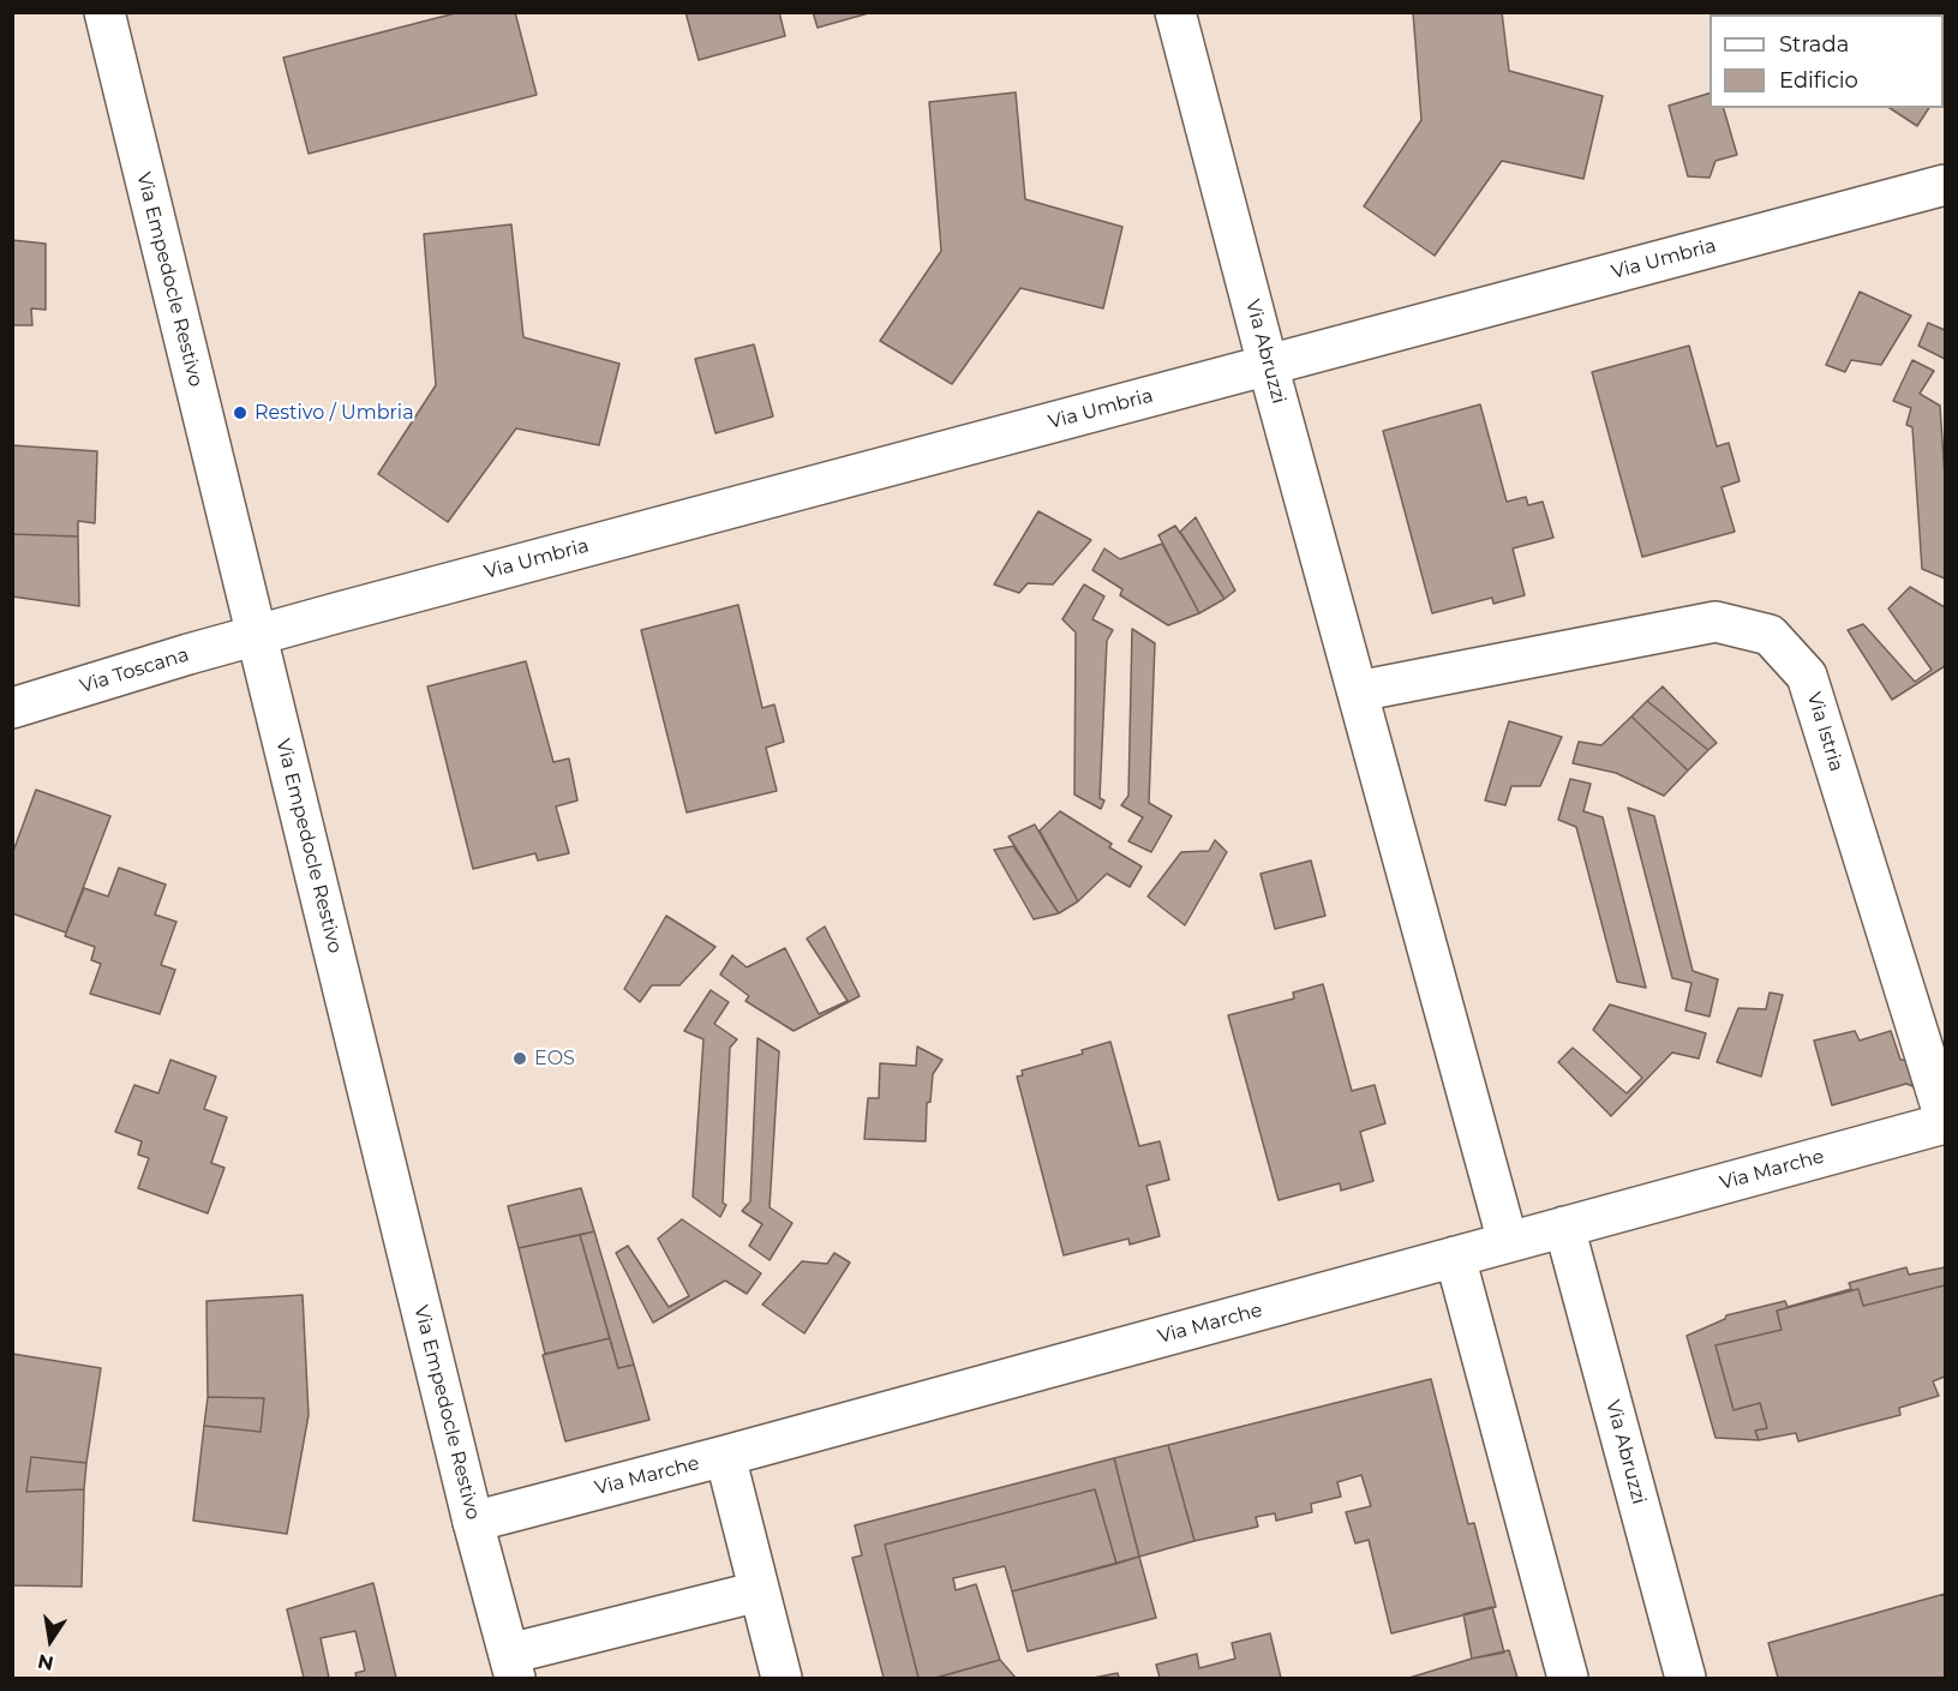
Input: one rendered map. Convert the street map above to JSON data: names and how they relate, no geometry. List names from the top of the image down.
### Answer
{
  "streets": {
    "street": [
      "Via Umbria",
      "Via Empedocle Restivo",
      "Via Abruzzi",
      "Via Toscana",
      "Via Istria",
      "Via Marche"
    ]
  },
  "crossings": [
    ["Via Umbria", "Via Empedocle Restivo"],
    ["Via Umbria", "Via Abruzzi"],
    ["Via Umbria", "Via Toscana"],
    ["Via Empedocle Restivo", "Via Toscana"],
    ["Via Empedocle Restivo", "Via Marche"],
    ["Via Abruzzi", "Via Istria"],
    ["Via Abruzzi", "Via Marche"],
    ["Via Istria", "Via Marche"]
  ],
  "places": ["Restivo / Umbria", "EOS"],
  "legend": ["Strada", "Edificio"],
  "north": "bottom"
}
